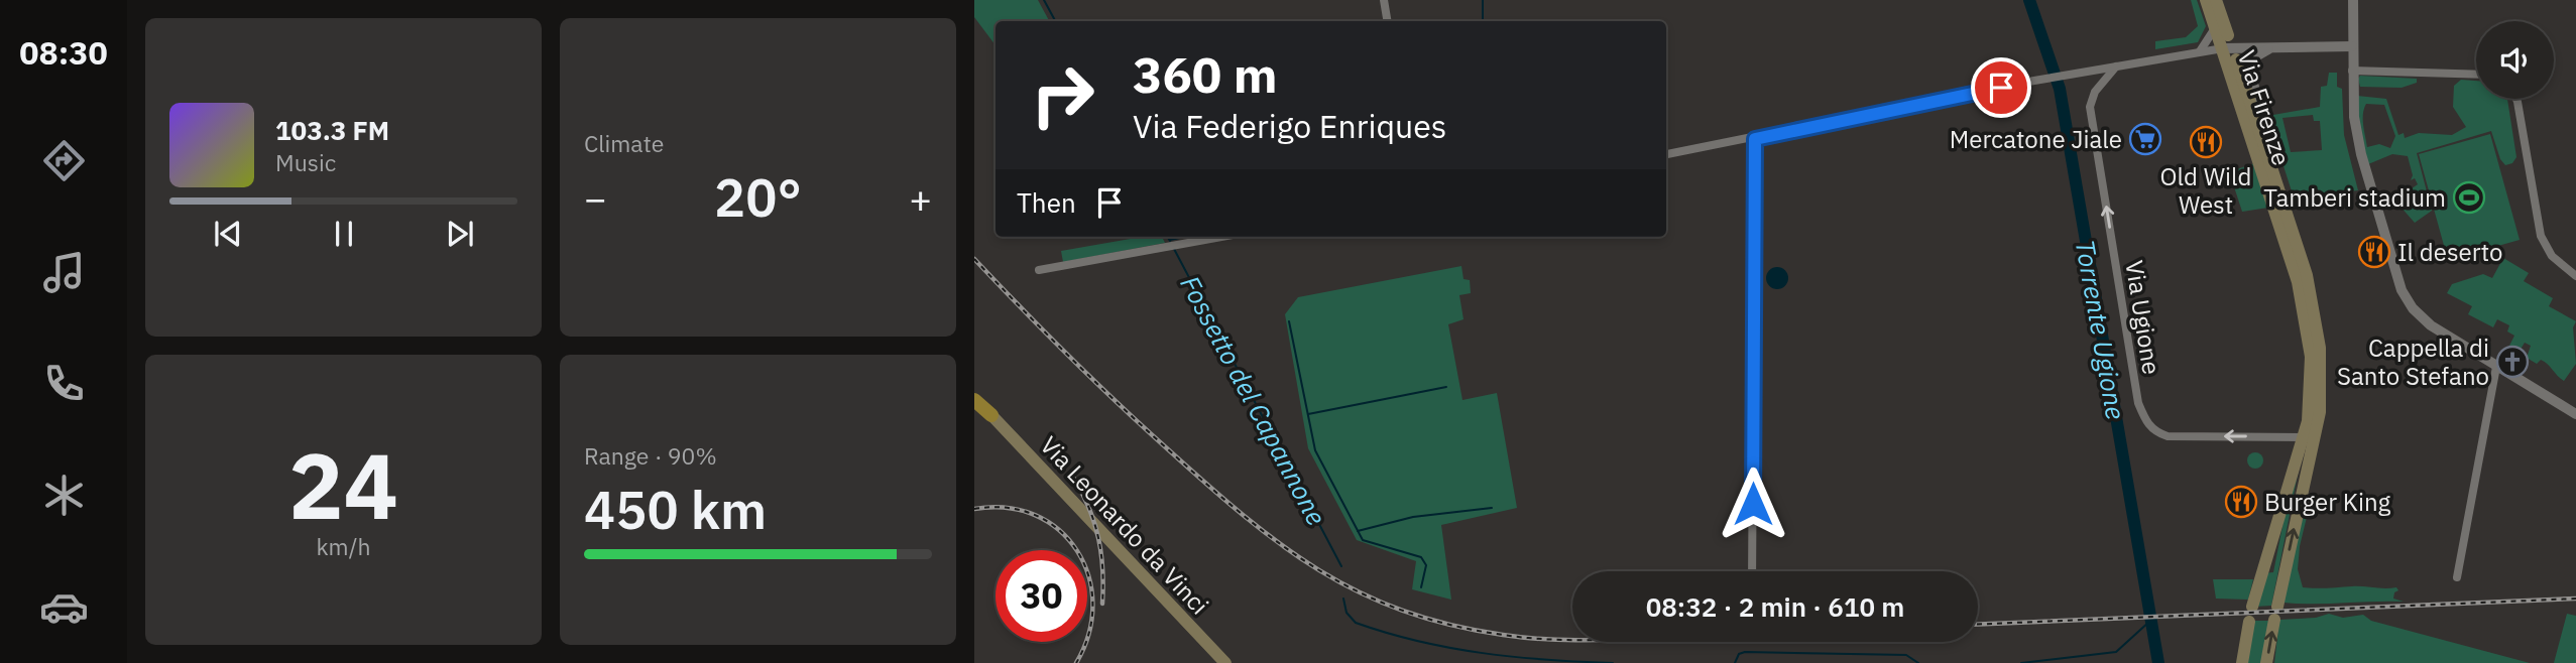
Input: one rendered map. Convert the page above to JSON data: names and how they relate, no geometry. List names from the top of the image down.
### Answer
{
  "streets": {
    "main road": ["Via Firenze", "Via Leonardo da Vinci"],
    "street": ["Via Ugione"]
  },
  "crossings": [
    ["Via Firenze", "Via Ugione"]
  ],
  "water": ["Torrente Ugione", "Fossetto del Capannone"],
  "places": {
    "supermarket": ["Mercatone Jiale"],
    "restaurant": ["Old Wild West", "Il deserto", "Burger King"],
    "sports": ["Tamberi stadium"],
    "church": ["Cappella di Santo Stefano"]
  },
  "page": {
    "tabs": "08:30",
    "tile": [
      "Climate",
      ["24", "km/h"],
      ["Range · 90%", "450 km"]
    ],
    "turn": ["360 m", "Via Federigo Enriques"],
    "song": ["103.3 FM", "Music"],
    "heat": ["−", "20°", "+"],
    "then": "Then",
    "limit": "30",
    "trip": "08:32 · 2 min · 610 m"
  }
}
